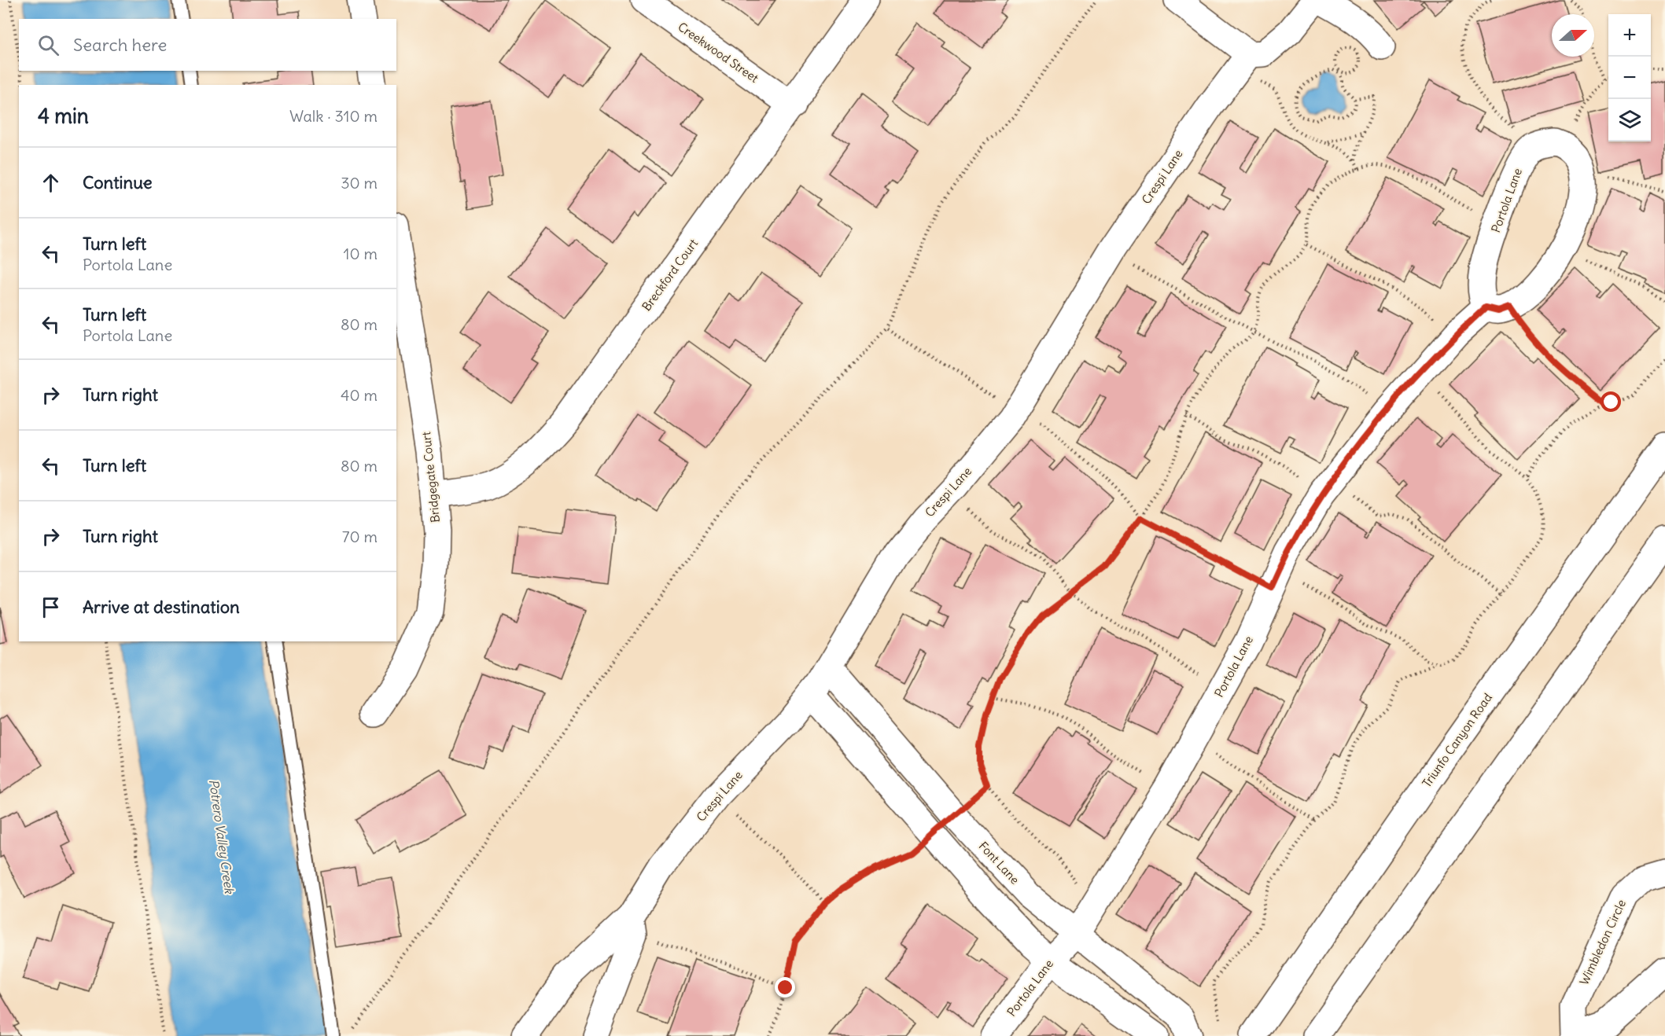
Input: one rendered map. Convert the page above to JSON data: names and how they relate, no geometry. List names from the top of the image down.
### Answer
{
  "streets": {
    "street": [
      "Creekwood Street",
      "Crespi Lane",
      "Portola Lane",
      "Breckford Court",
      "Bridgegate Court",
      "Triunfo Canyon Road",
      "Font Lane",
      "Wimbledon Circle"
    ]
  },
  "crossings": [
    ["Creekwood Street", "Breckford Court"],
    ["Crespi Lane", "Font Lane"],
    ["Portola Lane", "Font Lane"],
    ["Breckford Court", "Bridgegate Court"]
  ],
  "water": ["Potrero Valley Creek"],
  "north": "right",
  "page": {
    "map_buttons": ["+", "−"],
    "search": "Search here",
    "heading": ["4 min", "Walk · 310 m"],
    "list": [
      ["Continue", "30 m"],
      ["Turn left", "Portola Lane", "10 m"],
      ["Turn left", "Portola Lane", "80 m"],
      ["Turn right", "40 m"],
      ["Turn left", "80 m"],
      ["Turn right", "70 m"],
      "Arrive at destination"
    ]
  }
}
